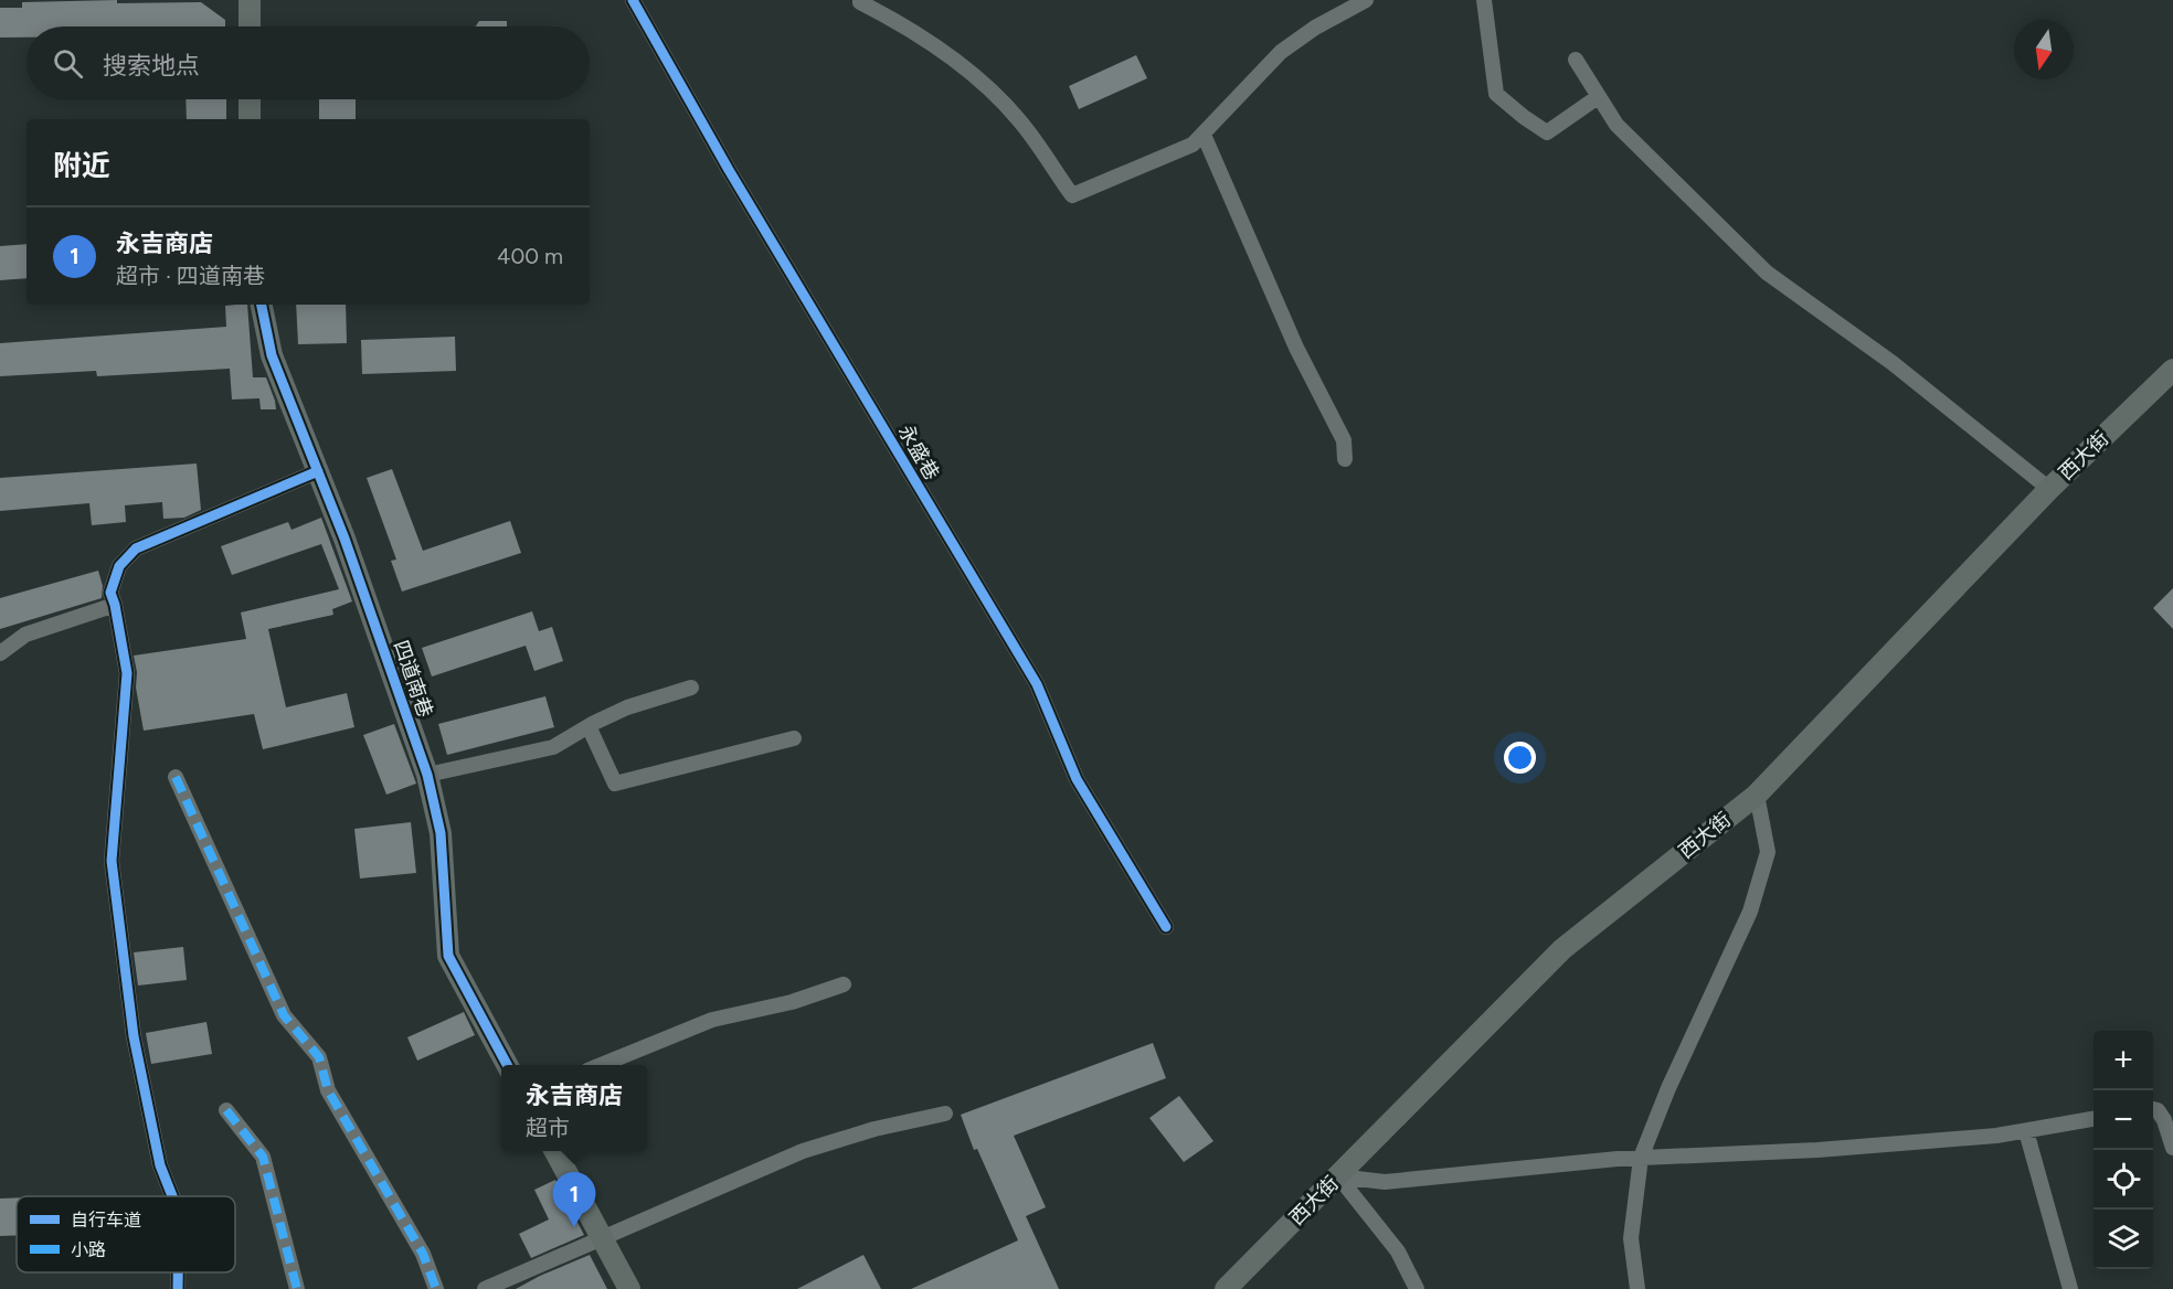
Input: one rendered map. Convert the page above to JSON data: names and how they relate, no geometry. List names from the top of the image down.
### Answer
{
  "streets": {
    "main road": ["西大街", "四道南巷"],
    "street": ["永盛巷"]
  },
  "legend": ["自行车道", "小路"],
  "north": "bottom",
  "page": {
    "search": "搜索地点",
    "heading": "附近",
    "list": [
      {
        "mark": "1",
        "name": "永吉商店",
        "note": "超市 · 四道南巷",
        "value": "400 m"
      }
    ],
    "map_buttons": ["+", "−"],
    "popup": ["永吉商店", "超市"],
    "pins": "1"
  }
}
